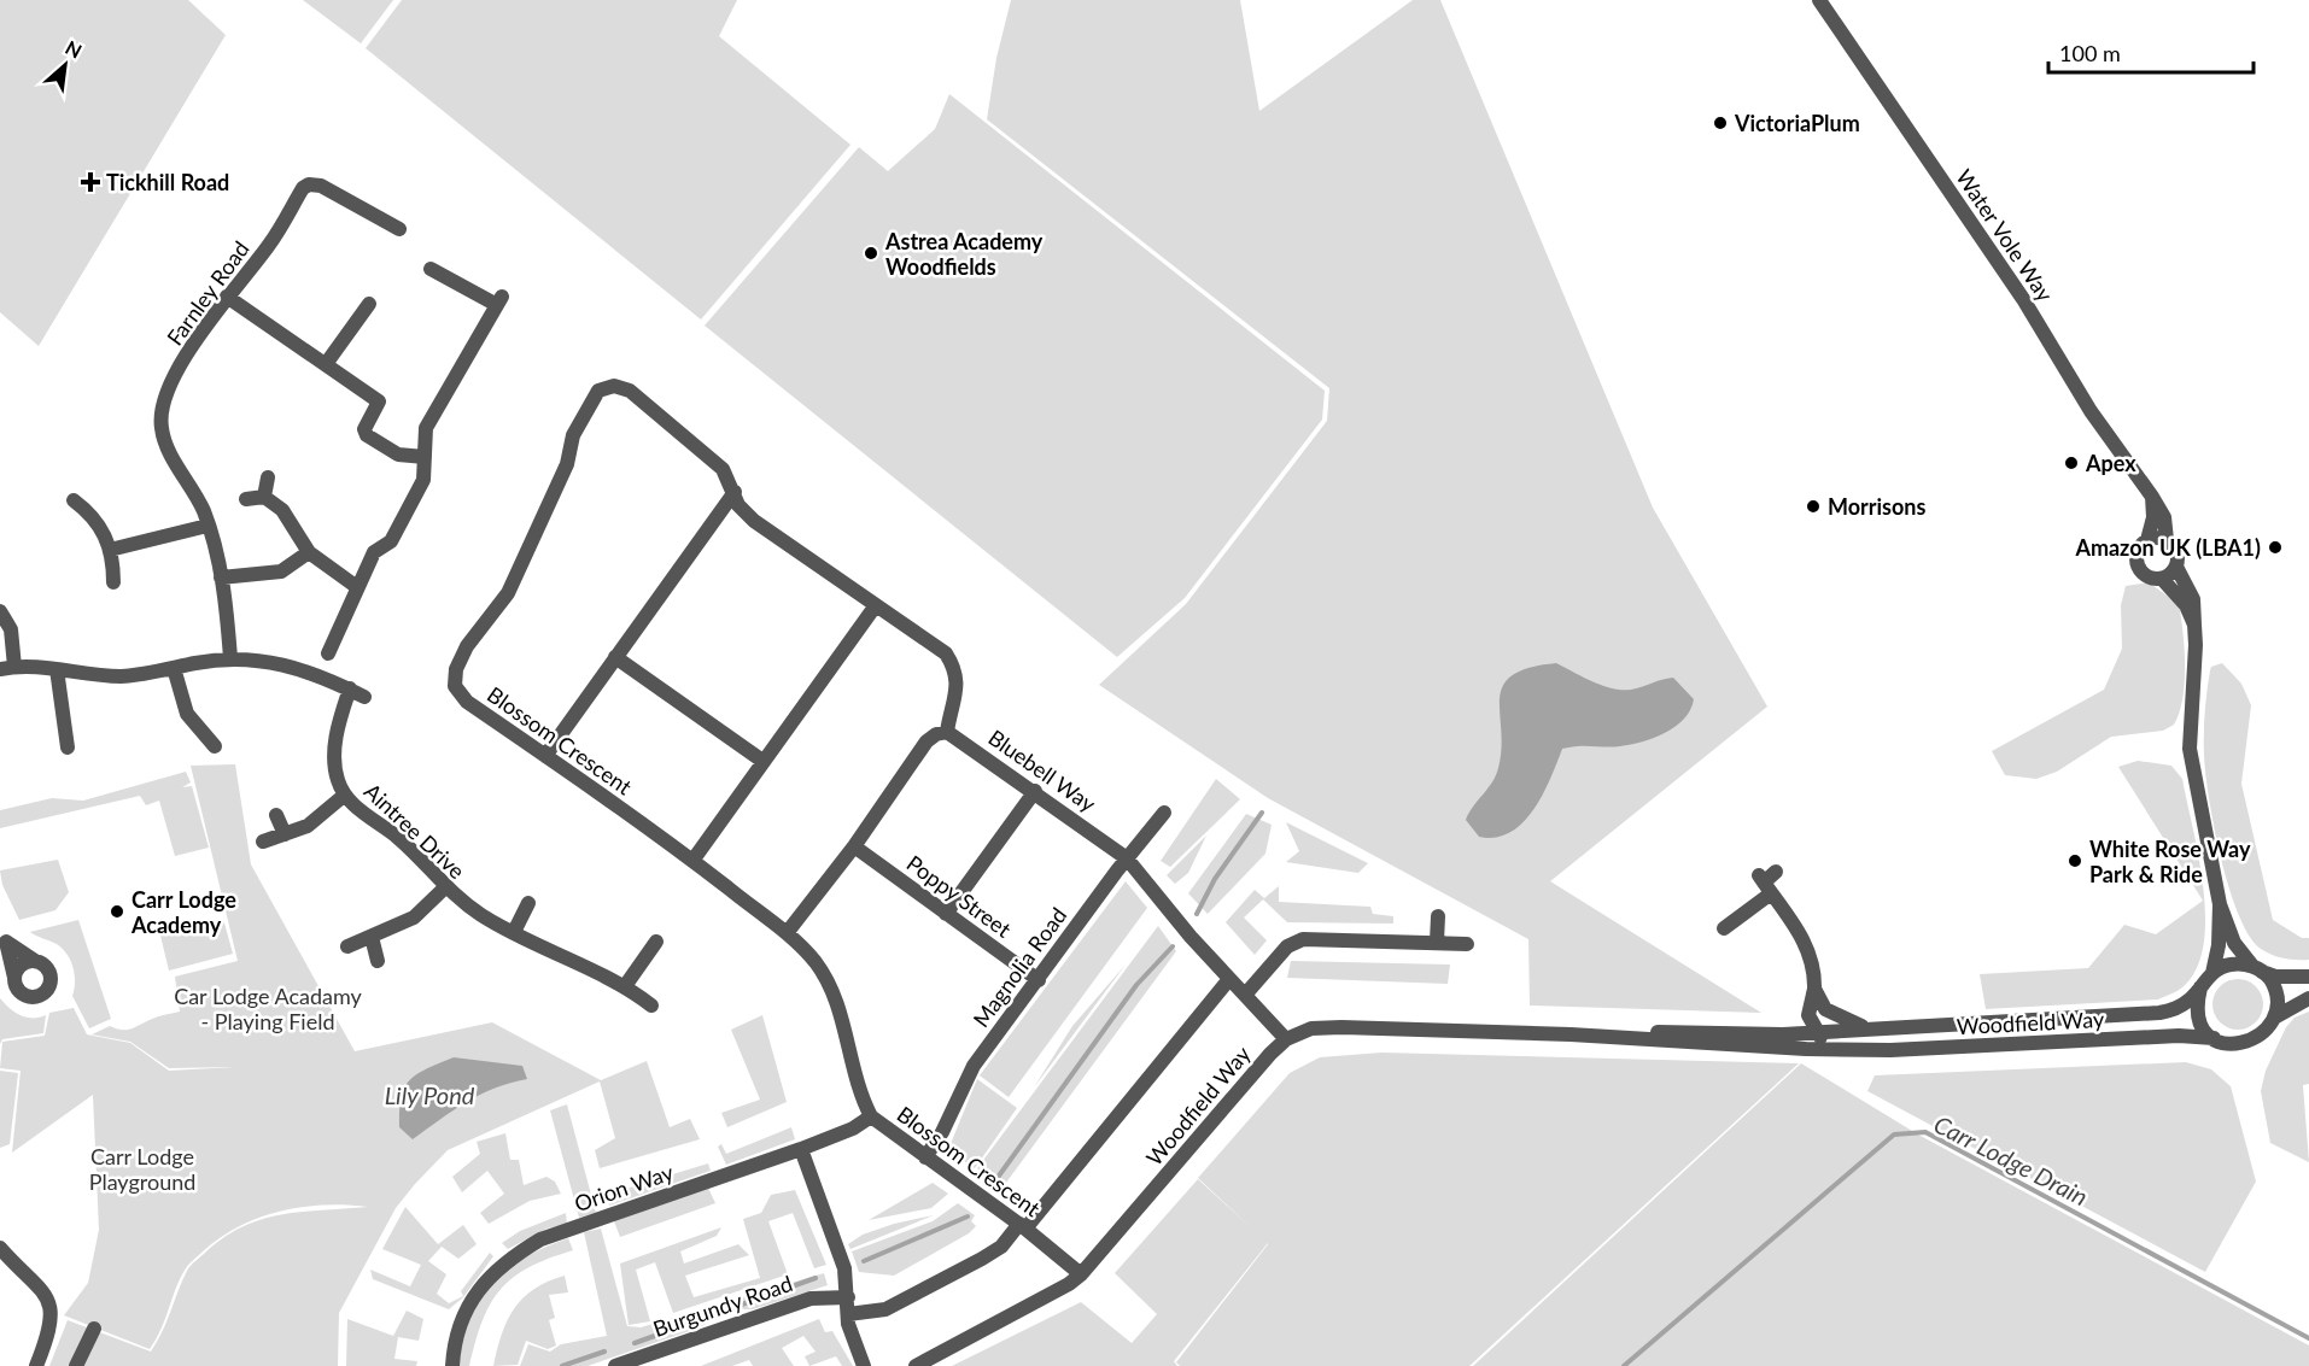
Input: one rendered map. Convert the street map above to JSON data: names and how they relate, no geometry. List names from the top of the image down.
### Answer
{
  "streets": {
    "street": [
      "Water Vole Way",
      "Farnley Road",
      "Blossom Crescent",
      "Bluebell Way",
      "Aintree Drive",
      "Poppy Street",
      "Magnolia Road",
      "Woodfield Way",
      "Orion Way",
      "Burgundy Road"
    ]
  },
  "crossings": [
    ["Blossom Crescent", "Bluebell Way"],
    ["Blossom Crescent", "Magnolia Road"],
    ["Blossom Crescent", "Woodfield Way"],
    ["Blossom Crescent", "Orion Way"],
    ["Bluebell Way", "Magnolia Road"],
    ["Bluebell Way", "Woodfield Way"],
    ["Poppy Street", "Magnolia Road"]
  ],
  "water": ["Lily Pond", "Carr Lodge Drain"],
  "parks": ["Car Lodge Acadamy - Playing Field", "Carr Lodge Playground"],
  "places": {
    "other": [
      "VictoriaPlum",
      "Astrea Academy Woodfields",
      "Apex",
      "Morrisons",
      "Amazon UK (LBA1)",
      "White Rose Way Park & Ride",
      "Carr Lodge Academy"
    ],
    "health": ["Tickhill Road"]
  },
  "scale_bar": "100 m",
  "north": "top right"
}
